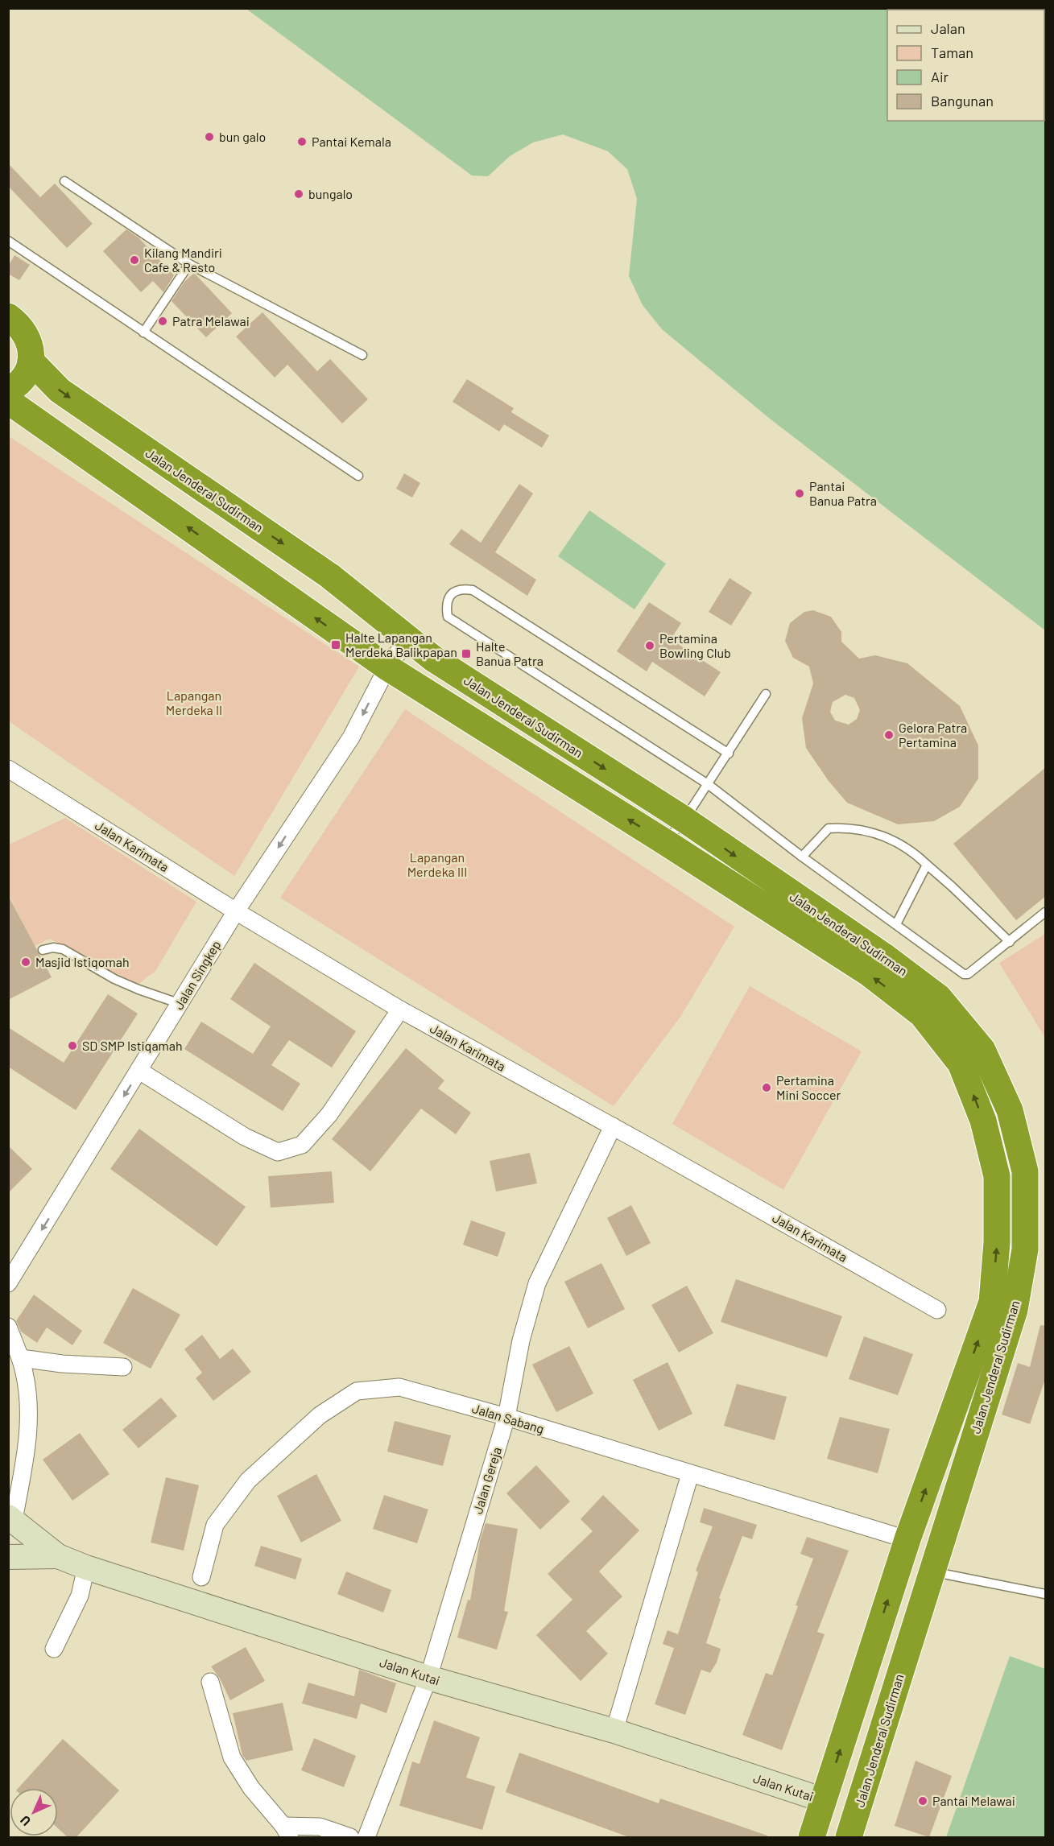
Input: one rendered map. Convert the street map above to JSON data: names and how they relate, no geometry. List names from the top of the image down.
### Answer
{
  "streets": {
    "highway": ["Jalan Jenderal Sudirman"],
    "street": [
      "Jalan Karimata",
      "Jalan Singkep",
      "Jalan Sabang",
      "Jalan Gereja",
      "Jalan Kutai"
    ]
  },
  "crossings": [
    ["Jalan Jenderal Sudirman", "Jalan Singkep"],
    ["Jalan Jenderal Sudirman", "Jalan Kutai"],
    ["Jalan Karimata", "Jalan Singkep"],
    ["Jalan Karimata", "Jalan Gereja"],
    ["Jalan Sabang", "Jalan Gereja"],
    ["Jalan Gereja", "Jalan Kutai"]
  ],
  "one_way": ["Jalan Singkep"],
  "parks": ["Lapangan Merdeka II", "Lapangan Merdeka III"],
  "places": {
    "other": [
      "bun galo",
      "Pantai Kemala",
      "bungalo",
      "Kilang Mandiri Cafe & Resto",
      "Patra Melawai",
      "Pantai Banua Patra",
      "Pertamina Bowling Club",
      "Gelora Patra Pertamina",
      "Masjid Istiqomah",
      "SD SMP Istiqamah",
      "Pertamina Mini Soccer",
      "Pantai Melawai"
    ],
    "transit": ["Halte Lapangan Merdeka Balikpapan", "Halte Banua Patra"]
  },
  "legend": [
    "Jalan",
    "Taman",
    "Air",
    "Bangunan"
  ],
  "north": "bottom left"
}
